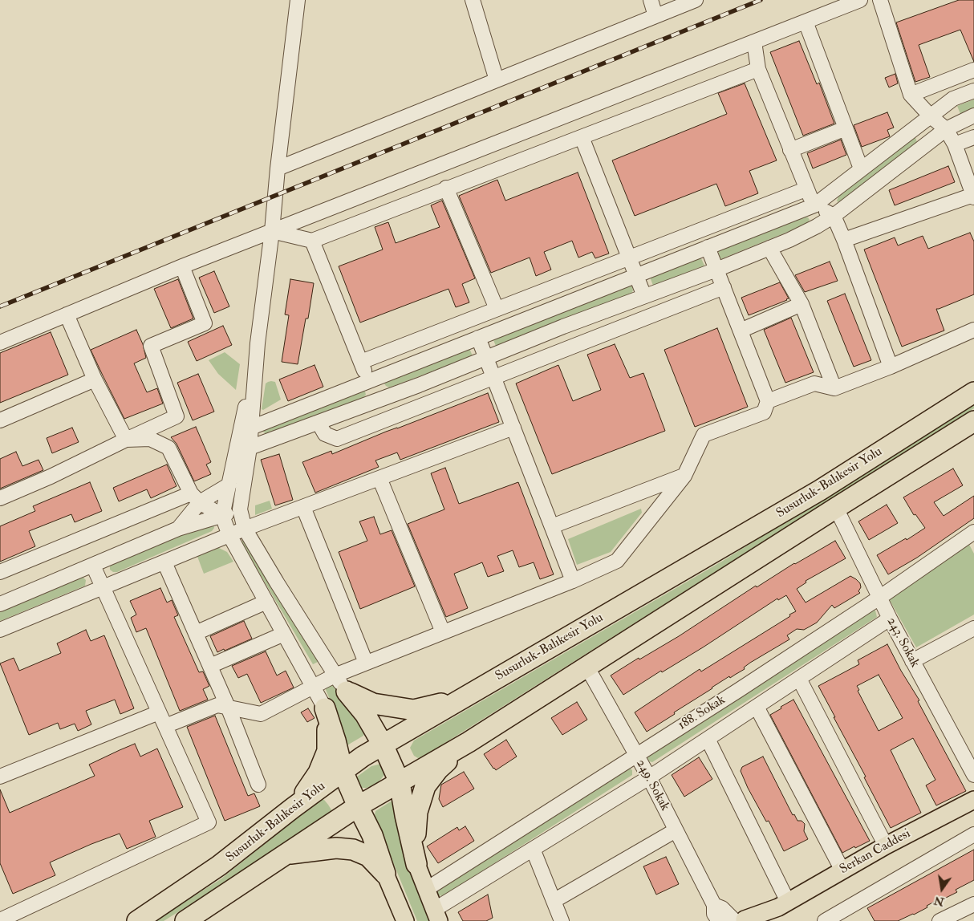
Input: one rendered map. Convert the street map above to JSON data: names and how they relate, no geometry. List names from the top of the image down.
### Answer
{
  "streets": {
    "highway": ["Susurluk-Balıkesir Yolu"],
    "main road": ["Serkan Caddesi"],
    "street": ["243. Sokak", "188. Sokak", "249. Sokak"]
  },
  "crossings": [
    ["Susurluk-Balıkesir Yolu", "243. Sokak"],
    ["Susurluk-Balıkesir Yolu", "249. Sokak"],
    ["243. Sokak", "188. Sokak"],
    ["188. Sokak", "249. Sokak"],
    ["249. Sokak", "Serkan Caddesi"]
  ],
  "north": "bottom"
}
